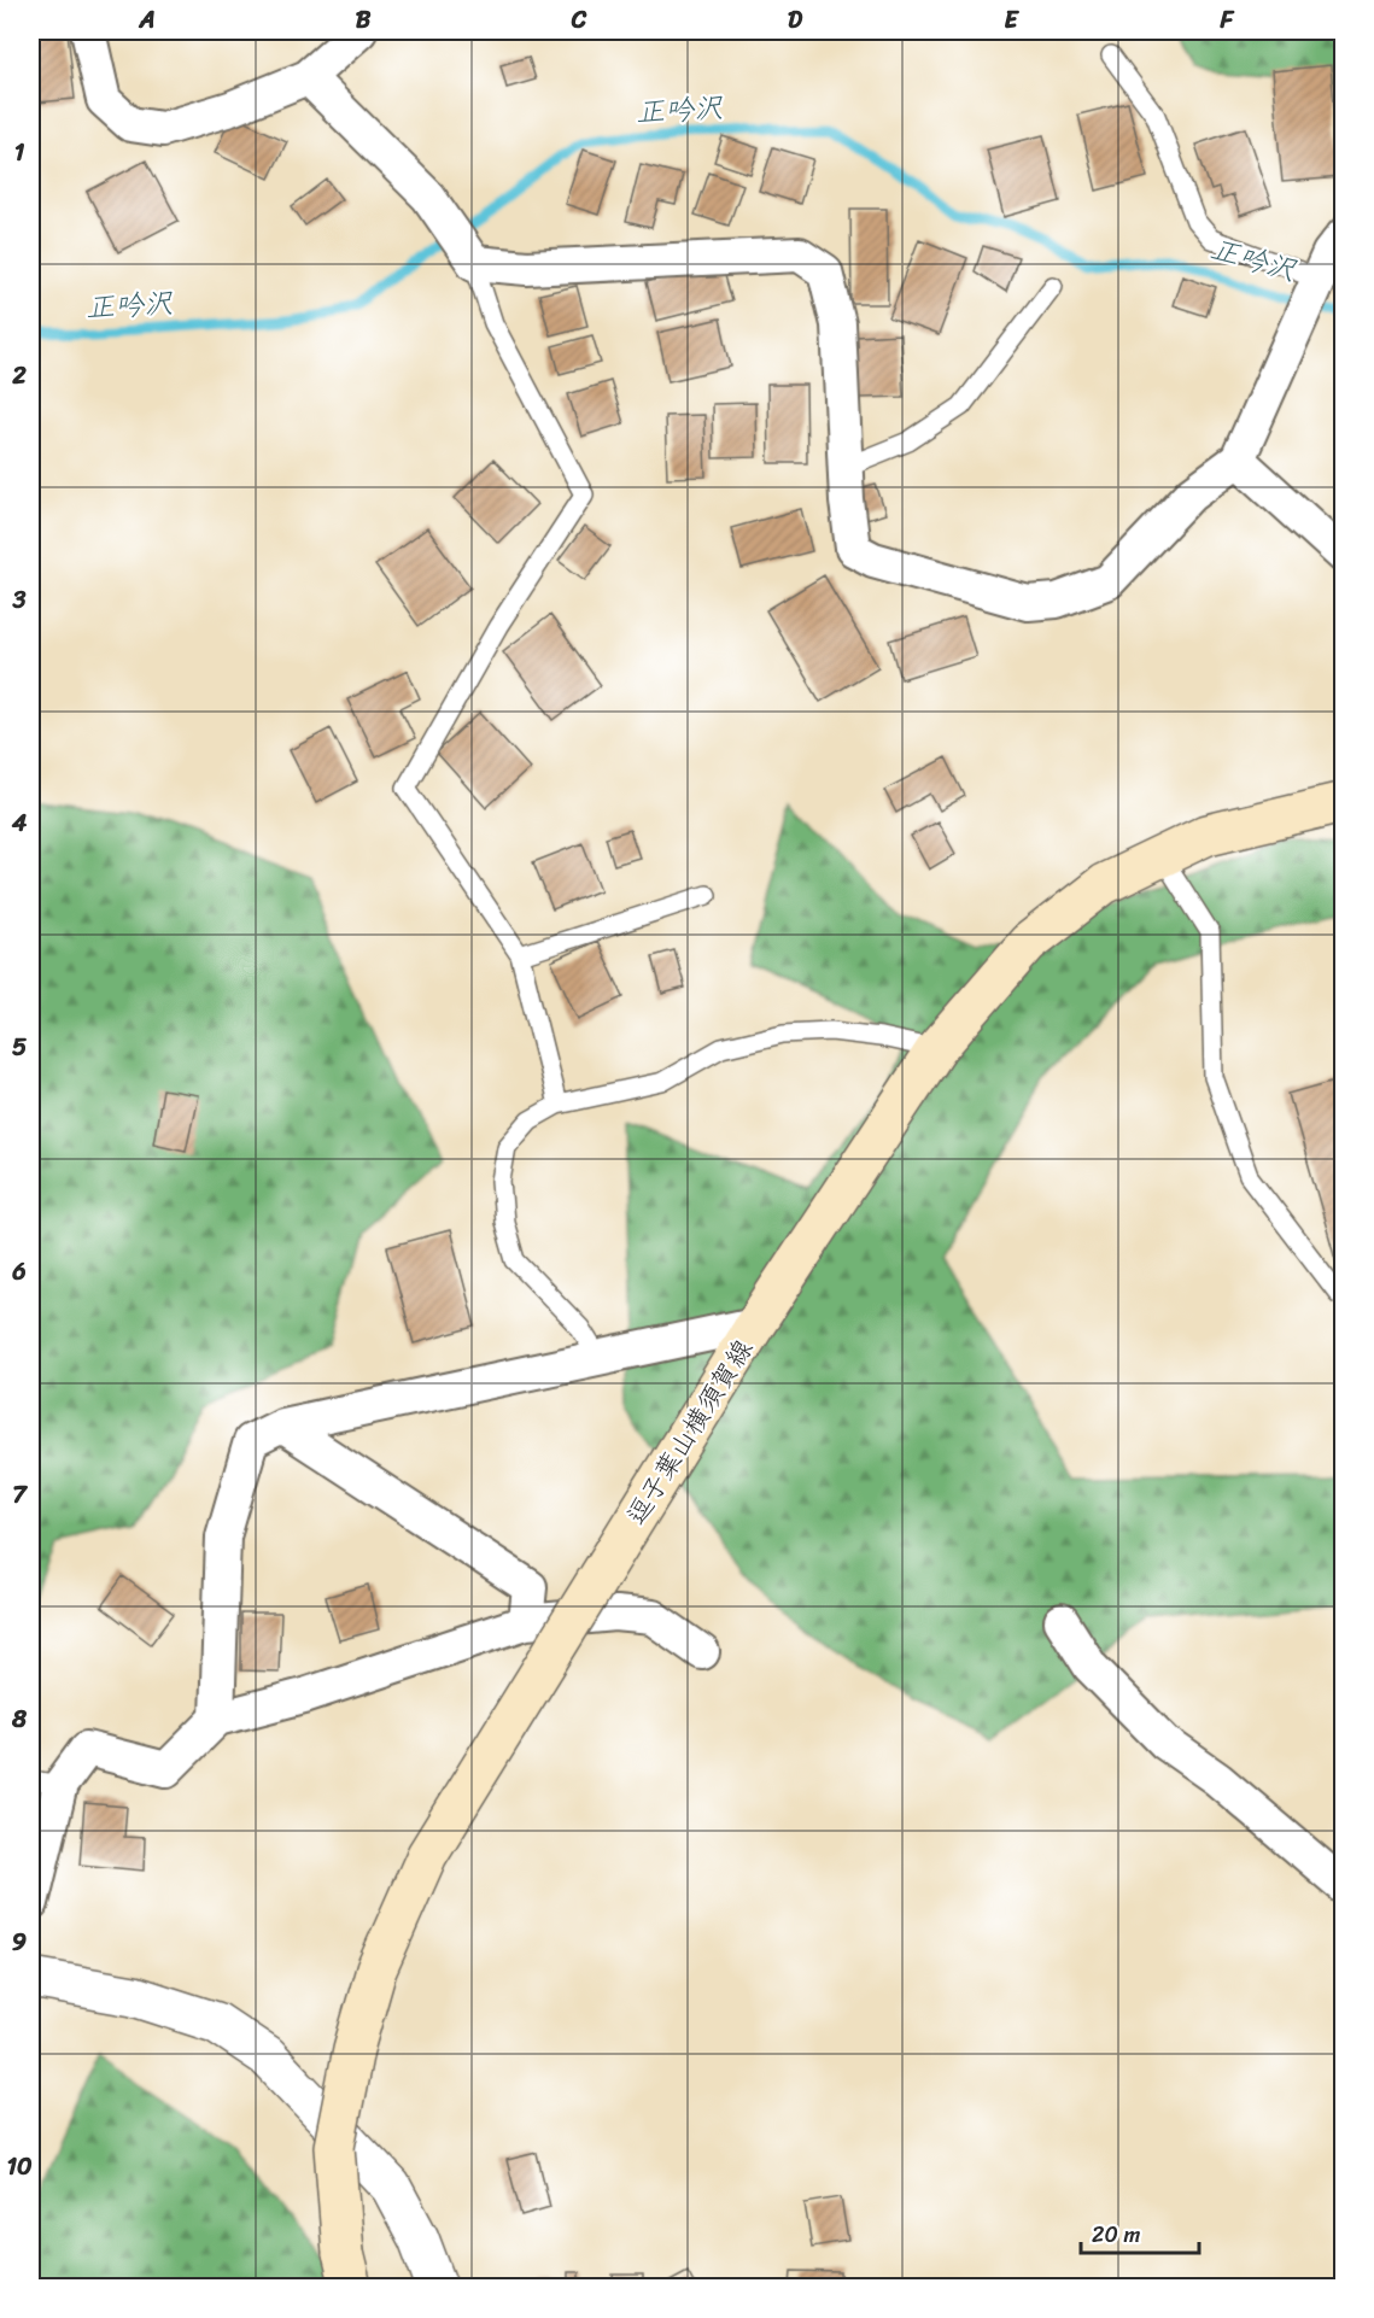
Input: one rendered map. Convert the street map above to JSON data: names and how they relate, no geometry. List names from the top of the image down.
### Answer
{
  "streets": {
    "main road": ["逗子葉山横須賀線"]
  },
  "water": ["正吟沢"],
  "scale_bar": "20 m",
  "grid": {
    "columns": [
      "A",
      "B",
      "C",
      "D",
      "E",
      "F"
    ],
    "rows": [
      "1",
      "2",
      "3",
      "4",
      "5",
      "6",
      "7",
      "8",
      "9",
      "10"
    ]
  }
}
